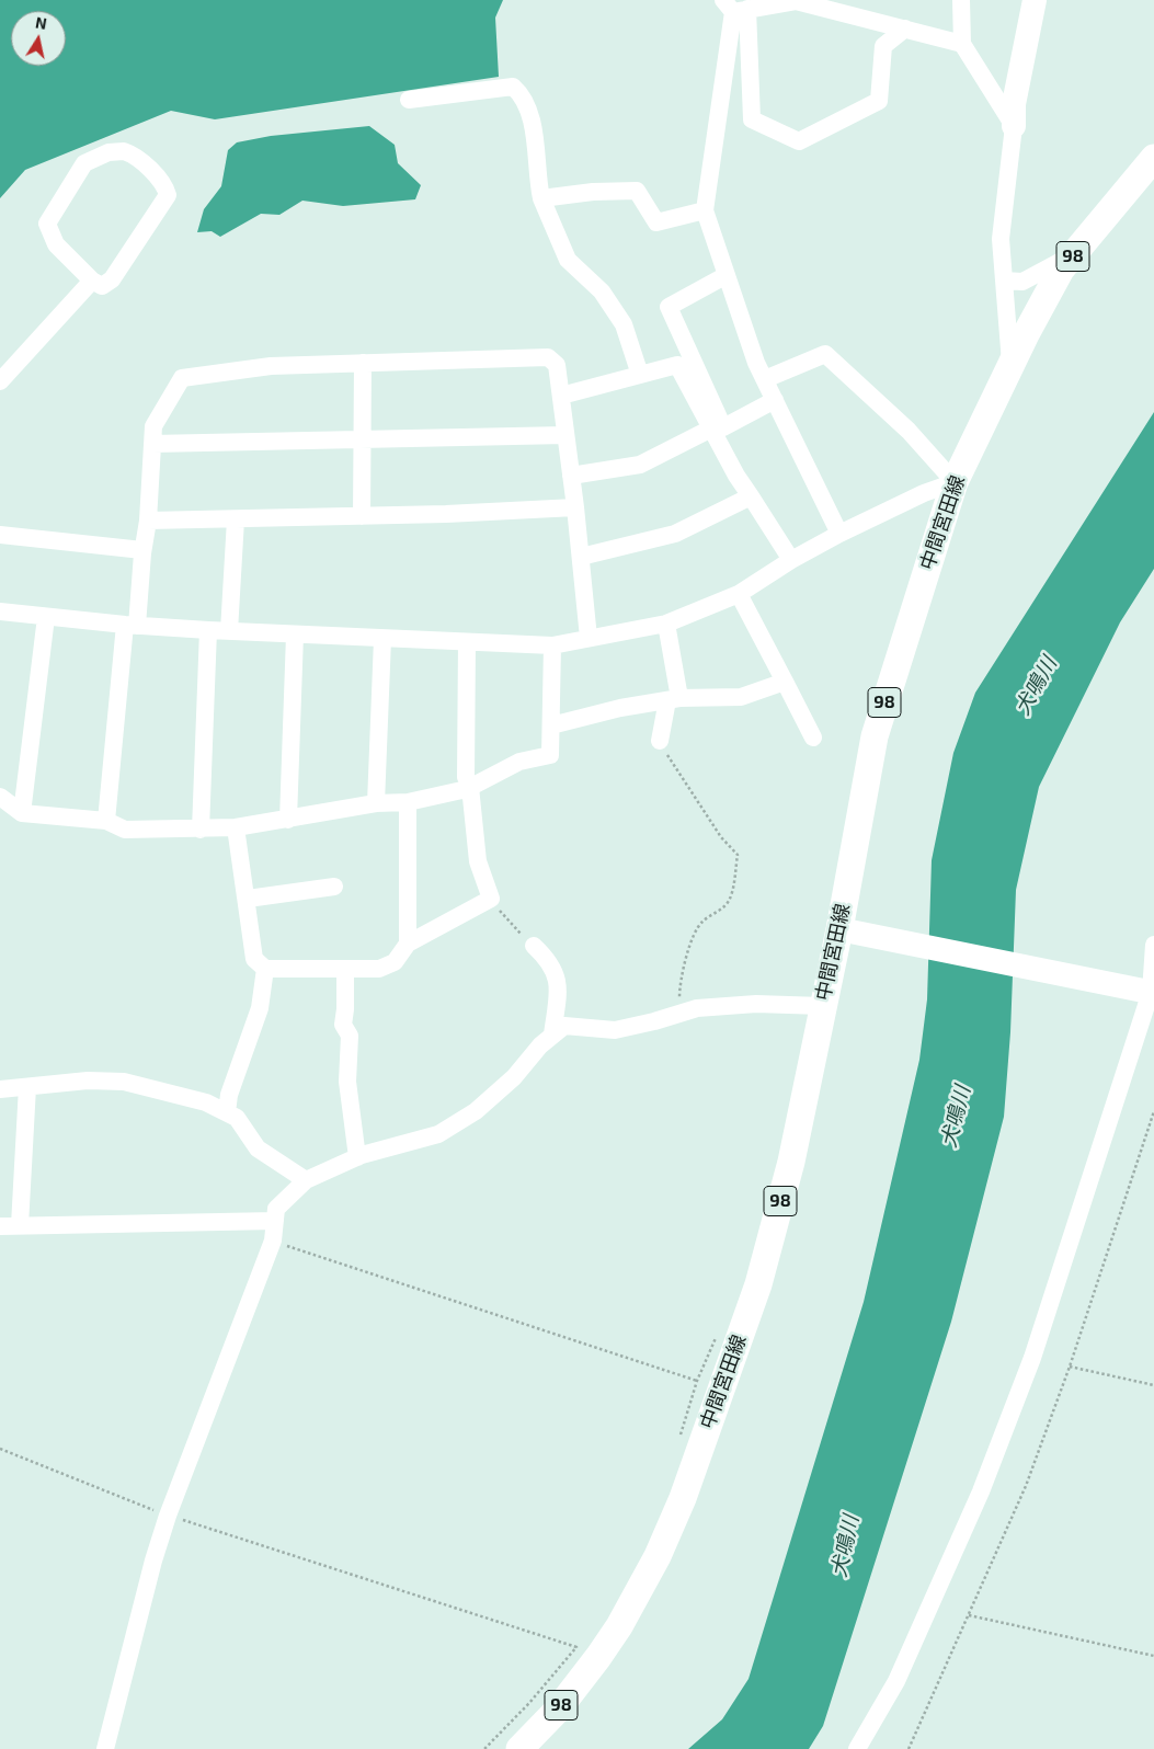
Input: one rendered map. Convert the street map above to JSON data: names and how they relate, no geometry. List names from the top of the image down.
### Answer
{
  "streets": {
    "main road": ["98", "中間宮田線"]
  },
  "water": ["犬鳴川"],
  "north": "top"
}
